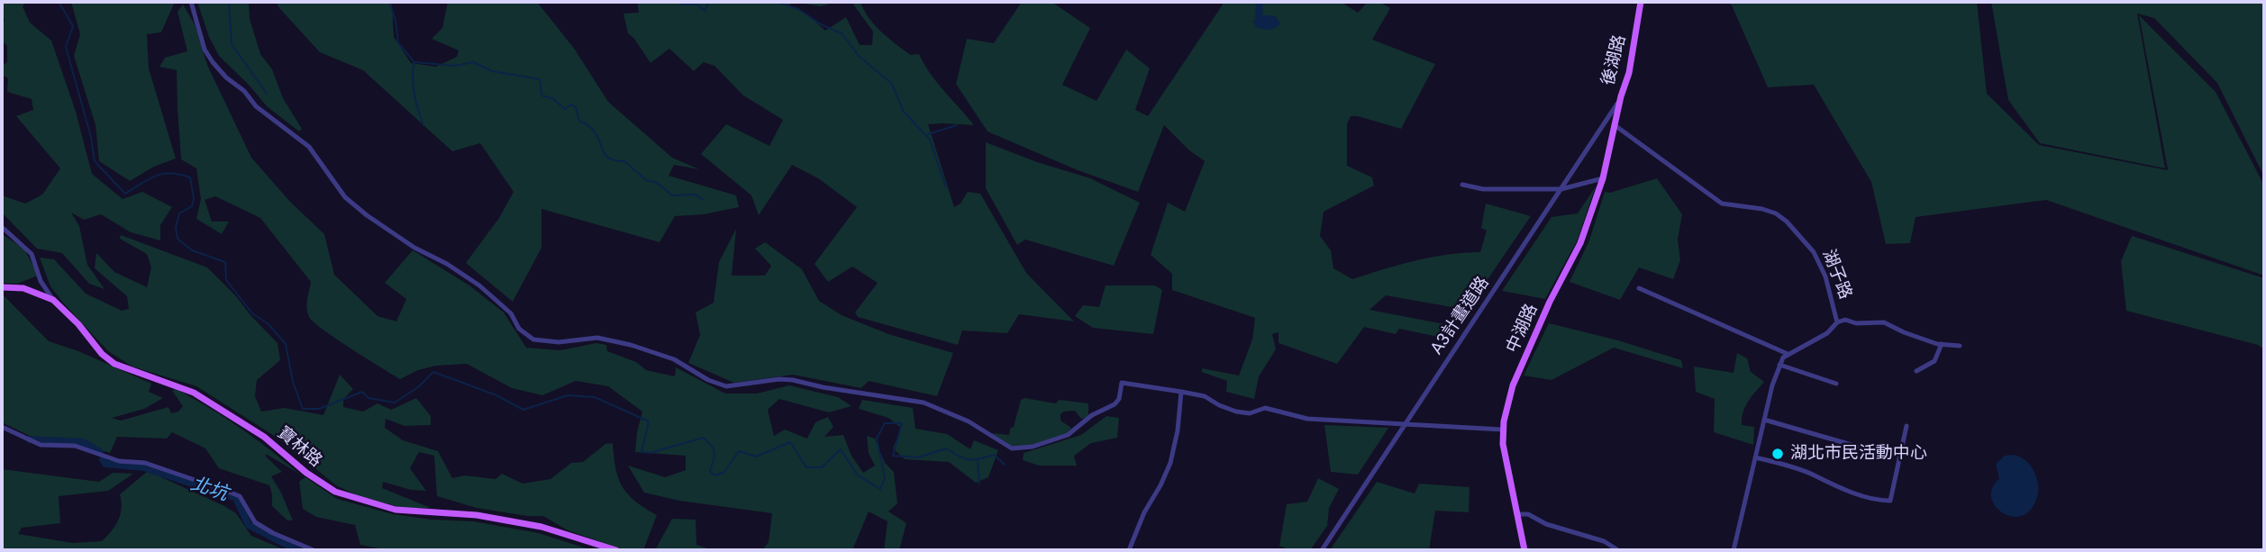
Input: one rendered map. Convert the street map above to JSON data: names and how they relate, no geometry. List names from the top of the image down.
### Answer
{
  "streets": {
    "main road": ["後湖路", "中湖路", "寶林路"],
    "street": ["湖子路", "A3計畫道路"]
  },
  "crossings": [
    ["後湖路", "湖子路"],
    ["後湖路", "A3計畫道路"],
    ["後湖路", "中湖路"],
    ["湖子路", "中湖路"]
  ],
  "water": ["北坑"],
  "places": ["湖北市民活動中心"]
}
